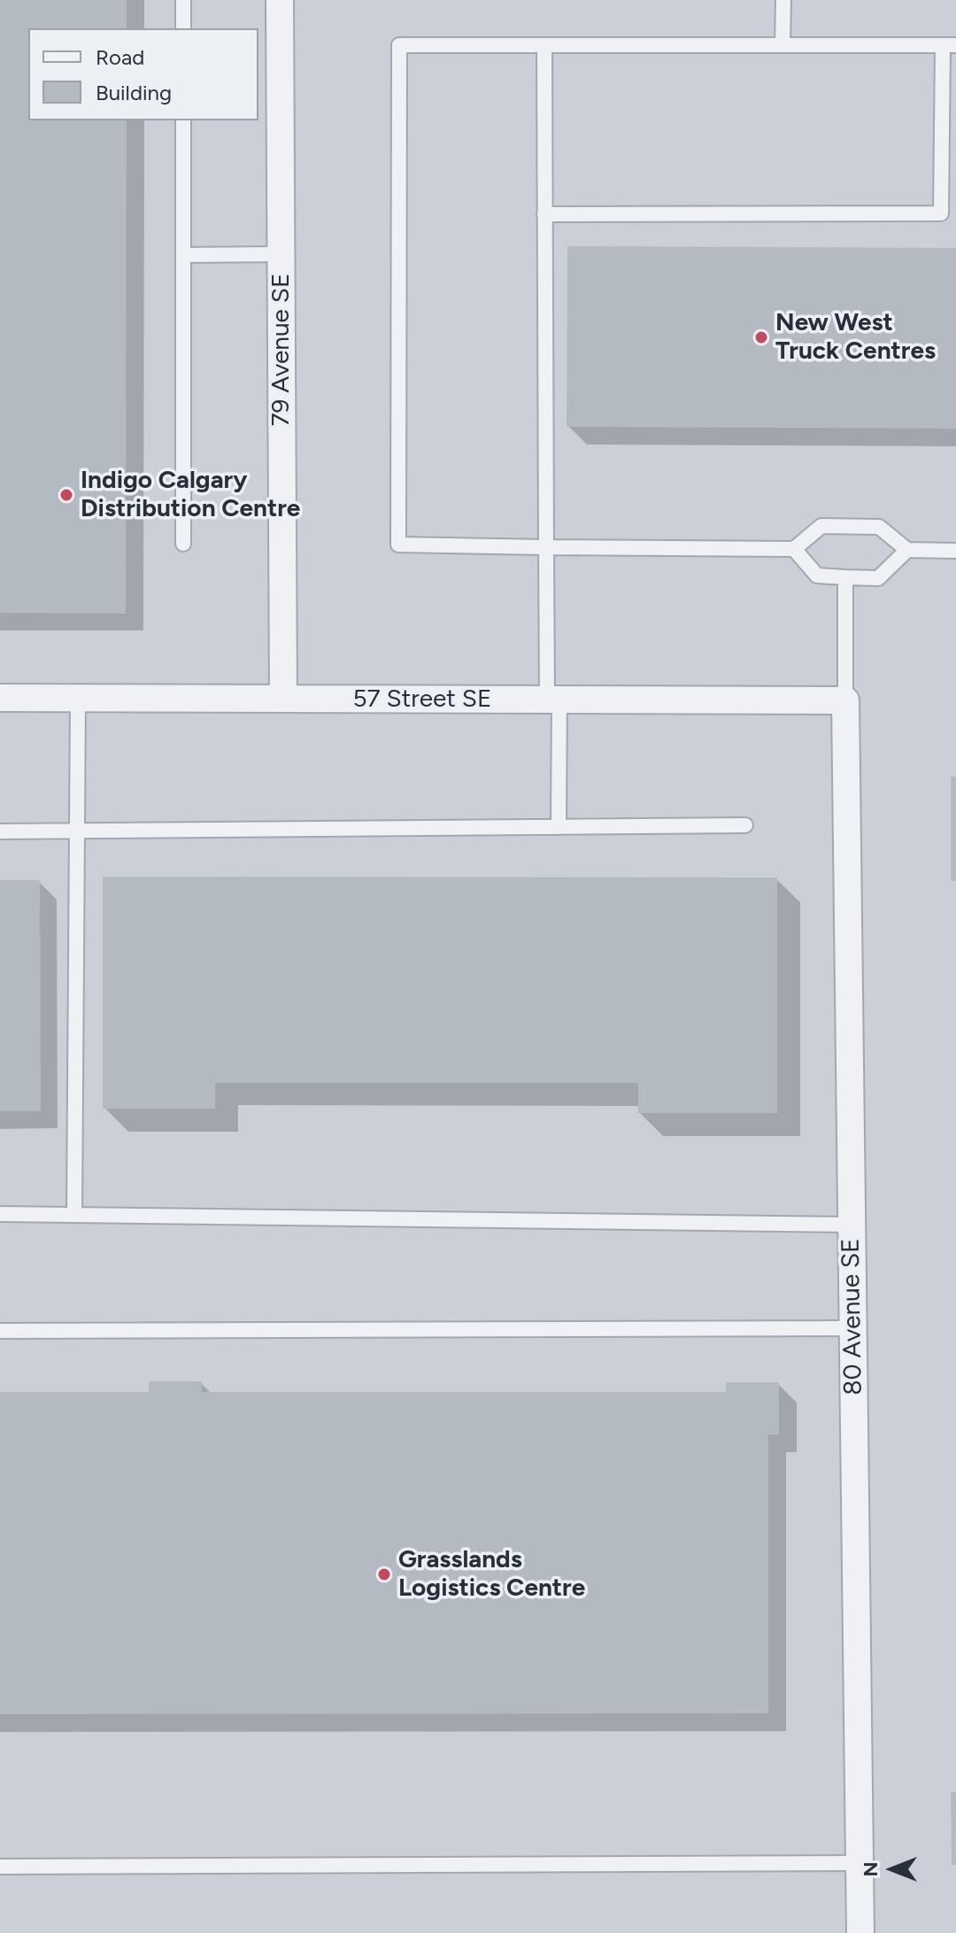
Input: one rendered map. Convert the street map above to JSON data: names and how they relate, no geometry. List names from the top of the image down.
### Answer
{
  "streets": {
    "street": ["79 Avenue SE", "57 Street SE", "80 Avenue SE"]
  },
  "crossings": [
    ["79 Avenue SE", "57 Street SE"],
    ["57 Street SE", "80 Avenue SE"]
  ],
  "places": ["New West Truck Centres", "Indigo Calgary Distribution Centre", "Grasslands Logistics Centre"],
  "legend": ["Road", "Building"],
  "north": "left"
}
